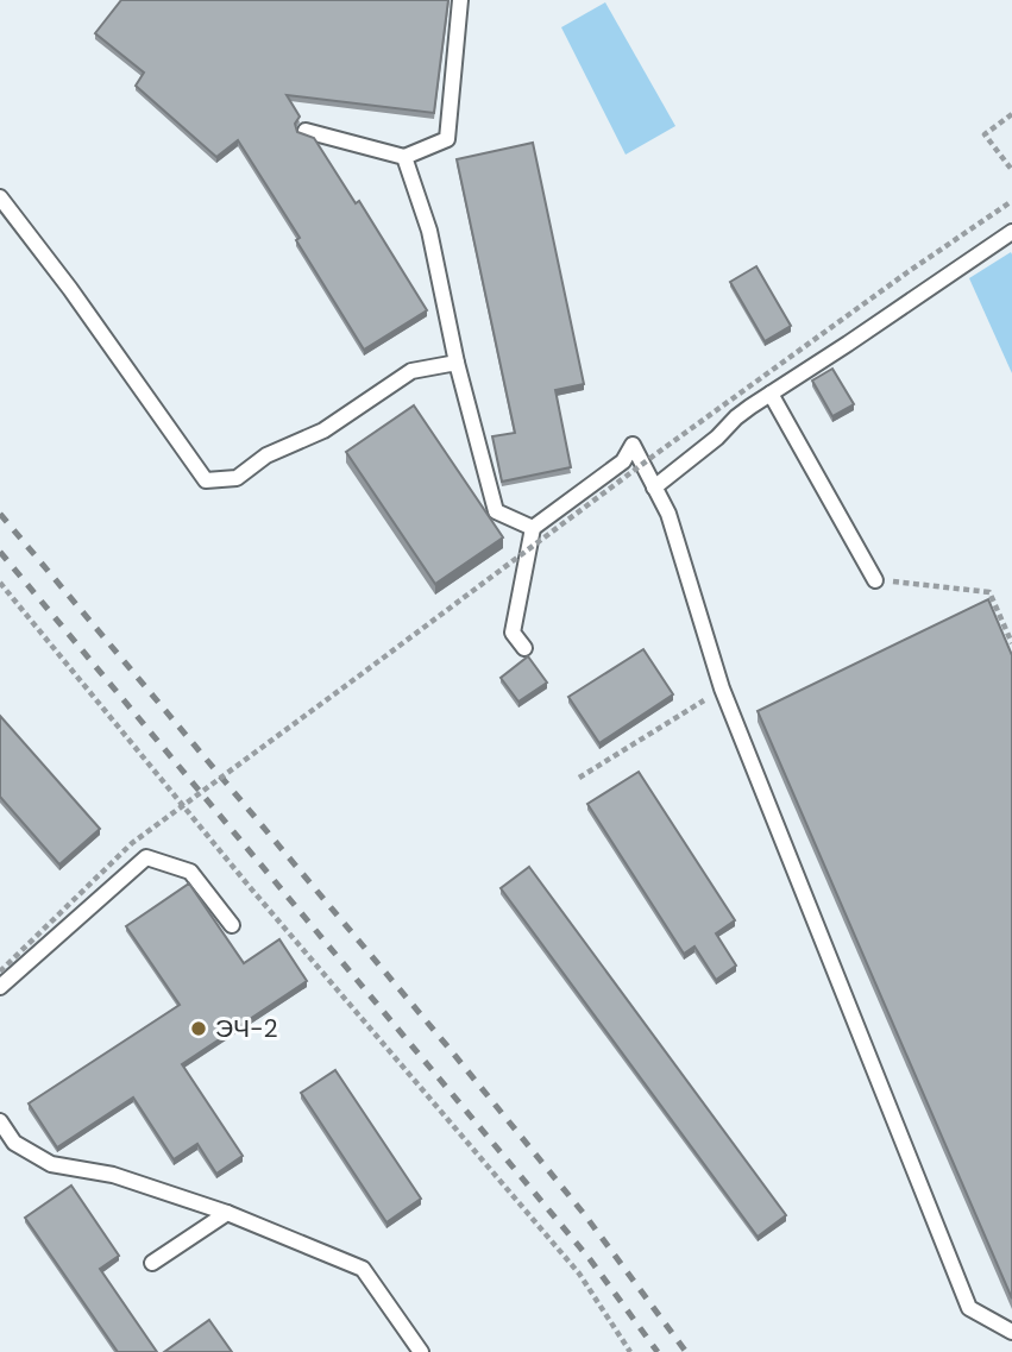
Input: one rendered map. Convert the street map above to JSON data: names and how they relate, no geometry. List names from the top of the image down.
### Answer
{
  "places": ["ЭЧ-2"]
}
